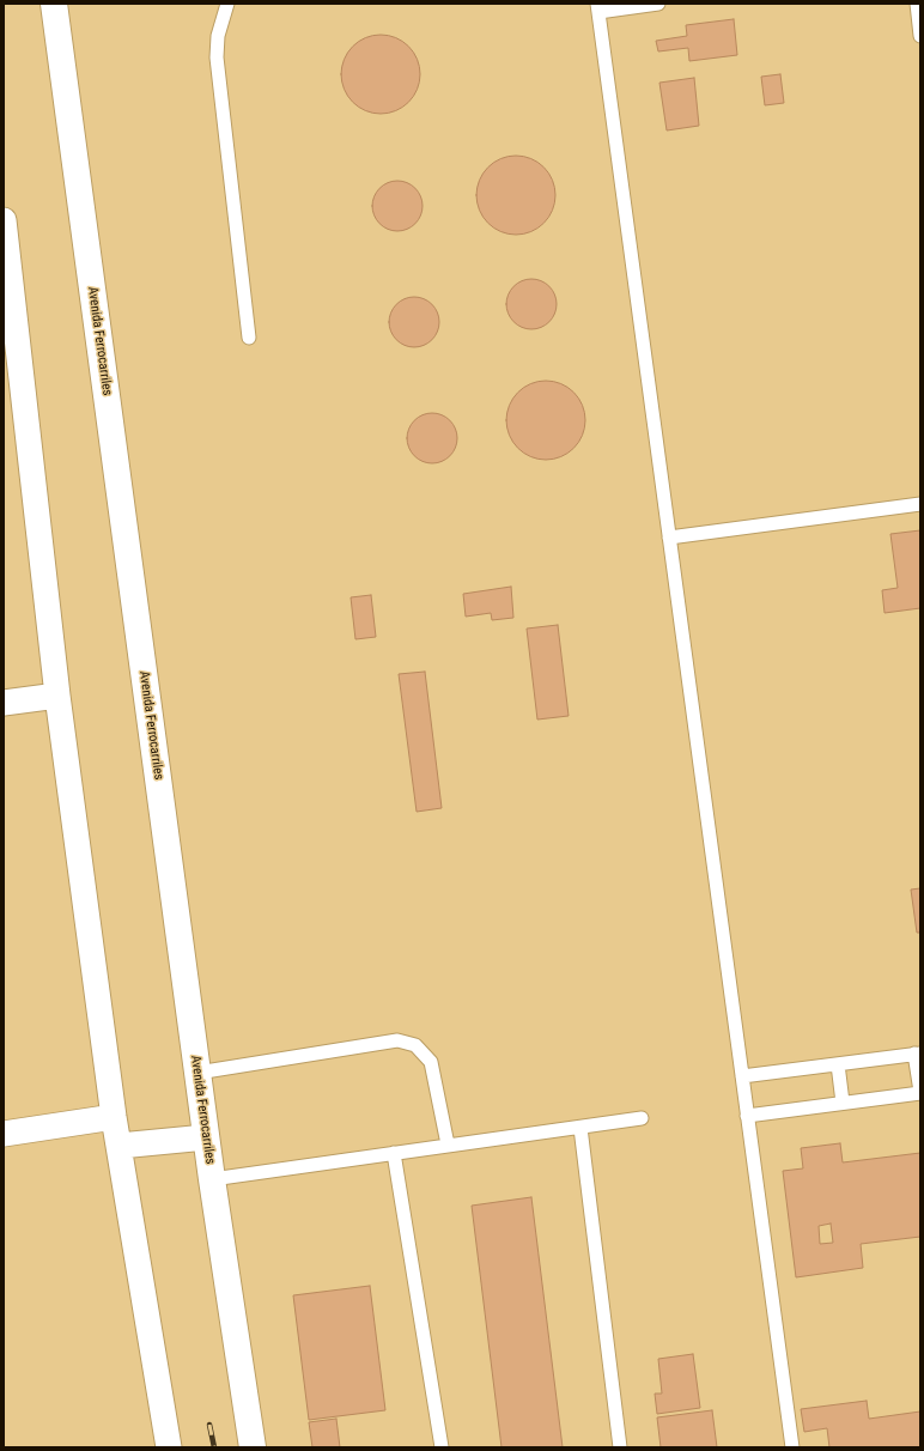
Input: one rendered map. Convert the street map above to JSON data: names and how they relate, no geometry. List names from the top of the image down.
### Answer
{
  "streets": {
    "main road": ["Avenida Ferrocarriles"]
  }
}
